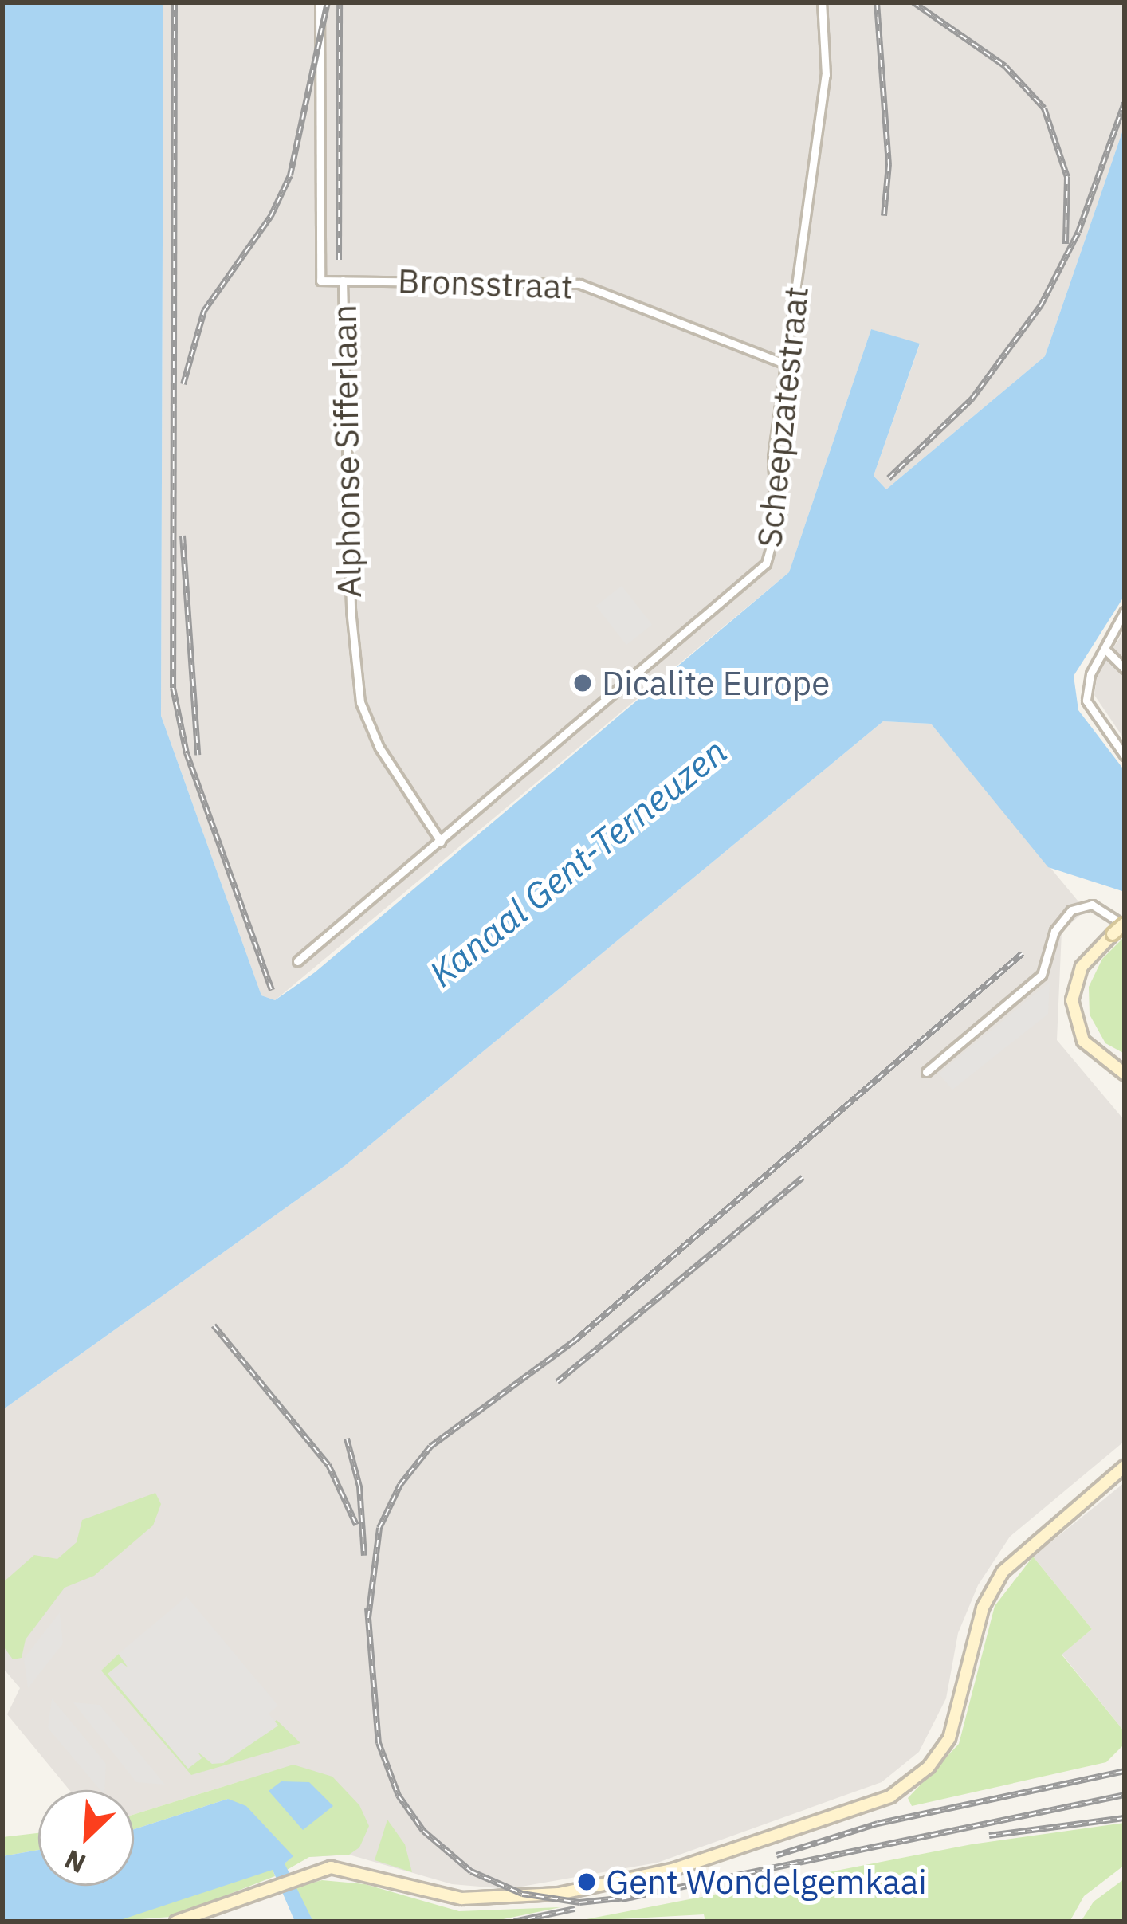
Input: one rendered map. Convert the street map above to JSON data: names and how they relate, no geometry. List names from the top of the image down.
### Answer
{
  "streets": {
    "street": ["Bronsstraat", "Scheepzatestraat", "Alphonse Sifferlaan"]
  },
  "crossings": [
    ["Bronsstraat", "Scheepzatestraat"],
    ["Bronsstraat", "Alphonse Sifferlaan"],
    ["Scheepzatestraat", "Alphonse Sifferlaan"]
  ],
  "water": ["Kanaal Gent-Terneuzen"],
  "places": ["Dicalite Europe", "Gent Wondelgemkaai"],
  "north": "bottom left"
}
